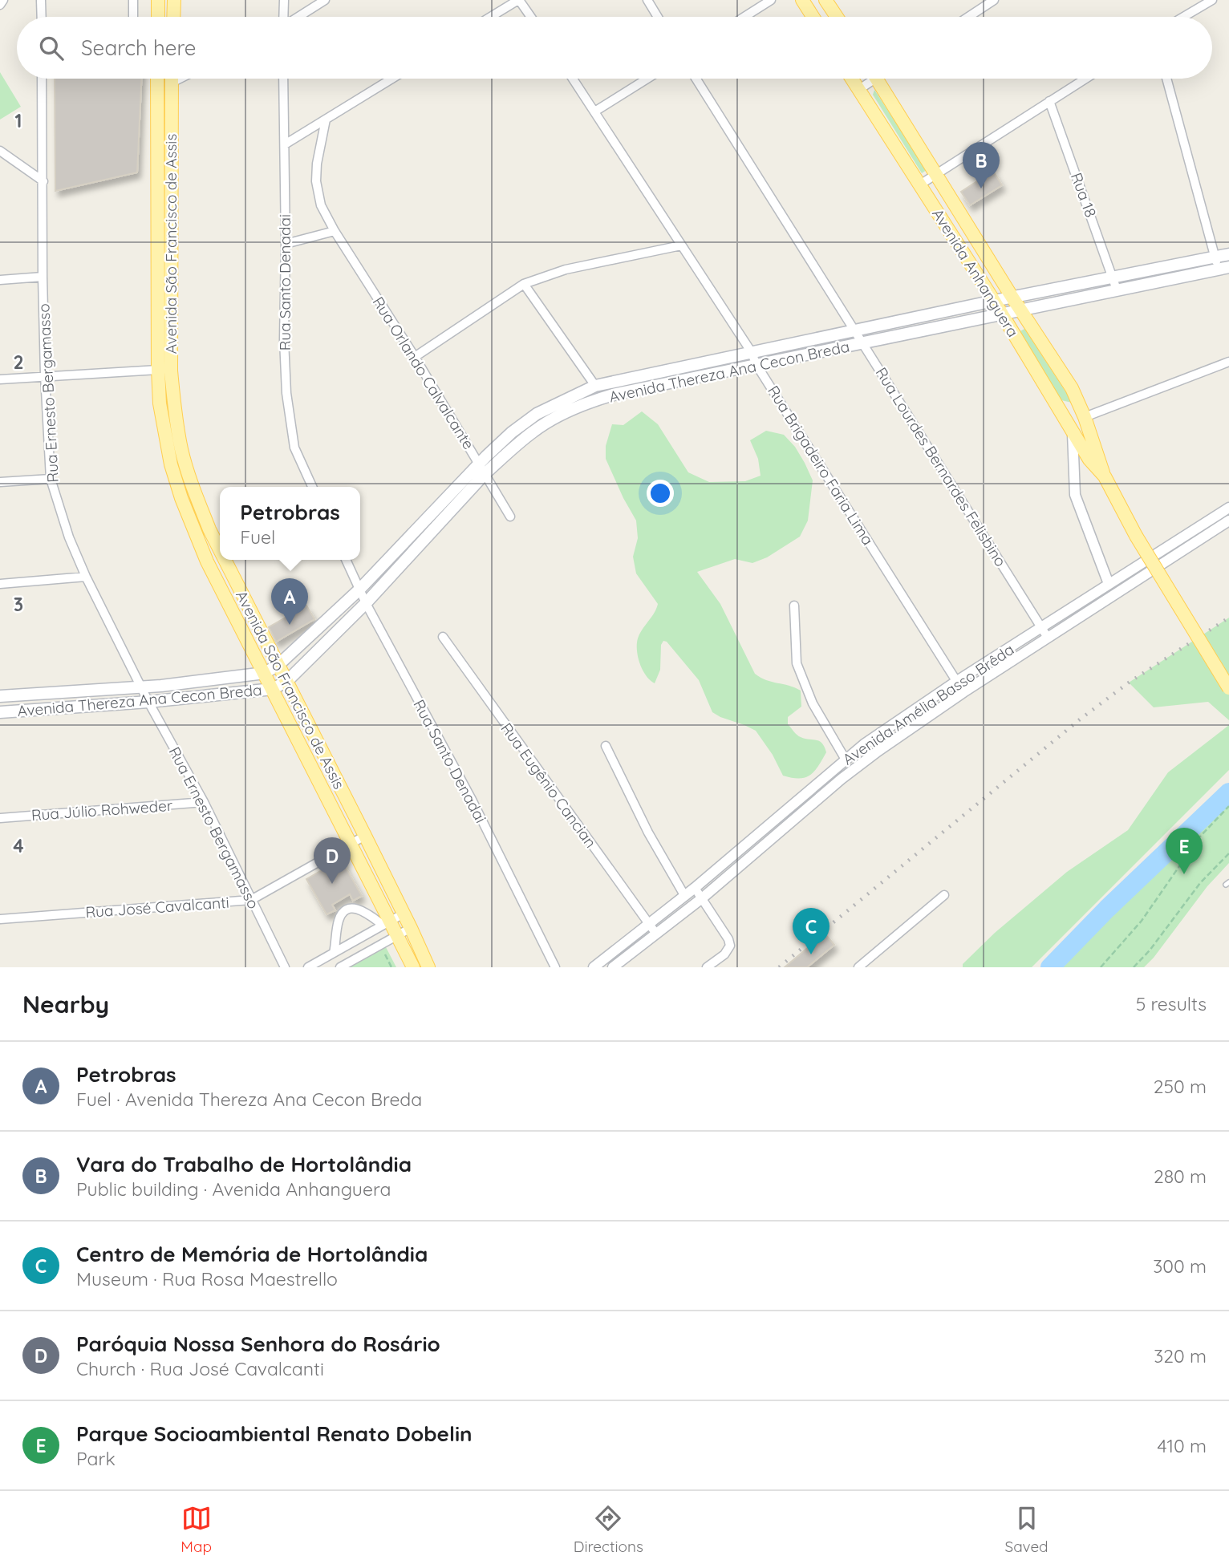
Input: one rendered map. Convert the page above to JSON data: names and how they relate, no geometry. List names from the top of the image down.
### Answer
{
  "streets": {
    "main road": ["Avenida São Francisco de Assis", "Avenida Anhanguera", "Avenida Thereza Ana Cecon Breda"],
    "street": [
      "Rua 18",
      "Rua Santo Denadai",
      "Rua Orlando Calvalcante",
      "Rua Ernesto Bergamasso",
      "Rua Brigadeiro Faria Lima",
      "Rua Lourdes Bernardes Felisbino",
      "Avenida Amélia Basso Brêda",
      "Rua Eugênio Cancian",
      "Rua Júlio Rohweder",
      "Rua José Cavalcanti"
    ]
  },
  "crossings": [
    ["Rua 18", "Avenida Thereza Ana Cecon Breda"],
    ["Avenida São Francisco de Assis", "Avenida Thereza Ana Cecon Breda"],
    ["Avenida São Francisco de Assis", "Rua José Cavalcanti"],
    ["Avenida Anhanguera", "Avenida Thereza Ana Cecon Breda"],
    ["Rua Santo Denadai", "Avenida Thereza Ana Cecon Breda"],
    ["Avenida Thereza Ana Cecon Breda", "Rua Orlando Calvalcante"],
    ["Avenida Thereza Ana Cecon Breda", "Rua Ernesto Bergamasso"],
    ["Avenida Thereza Ana Cecon Breda", "Rua Brigadeiro Faria Lima"],
    ["Avenida Thereza Ana Cecon Breda", "Rua Lourdes Bernardes Felisbino"],
    ["Rua Ernesto Bergamasso", "Rua Júlio Rohweder"],
    ["Rua Ernesto Bergamasso", "Rua José Cavalcanti"],
    ["Rua Brigadeiro Faria Lima", "Avenida Amélia Basso Brêda"],
    ["Rua Lourdes Bernardes Felisbino", "Avenida Amélia Basso Brêda"],
    ["Avenida Amélia Basso Brêda", "Rua Eugênio Cancian"]
  ],
  "page": {
    "search": "Search here",
    "pins": [
      "B",
      "A",
      "E",
      "D",
      "C"
    ],
    "popup": ["Petrobras", "Fuel"],
    "heading": ["Nearby", "5 results"],
    "list": [
      {
        "mark": "A",
        "name": "Petrobras",
        "note": "Fuel · Avenida Thereza Ana Cecon Breda",
        "value": "250 m"
      },
      {
        "mark": "B",
        "name": "Vara do Trabalho de Hortolândia",
        "note": "Public building · Avenida Anhanguera",
        "value": "280 m"
      },
      {
        "mark": "C",
        "name": "Centro de Memória de Hortolândia",
        "note": "Museum · Rua Rosa Maestrello",
        "value": "300 m"
      },
      {
        "mark": "D",
        "name": "Paróquia Nossa Senhora do Rosário",
        "note": "Church · Rua José Cavalcanti",
        "value": "320 m"
      },
      {
        "mark": "E",
        "name": "Parque Socioambiental Renato Dobelin",
        "note": "Park",
        "value": "410 m"
      }
    ],
    "nav": ["Map", "Directions", "Saved"]
  },
  "grid": {
    "rows": [
      "1",
      "2",
      "3",
      "4"
    ]
  }
}
